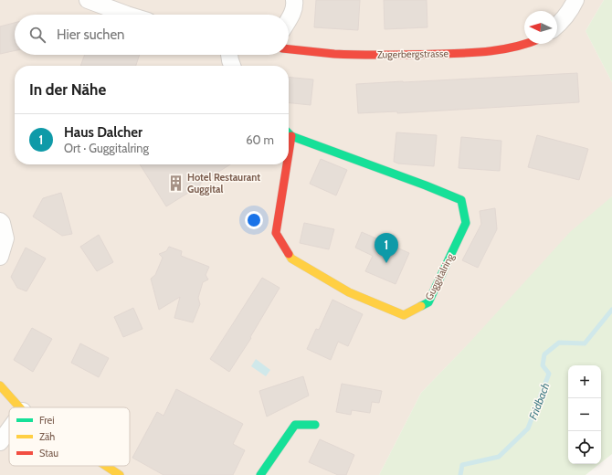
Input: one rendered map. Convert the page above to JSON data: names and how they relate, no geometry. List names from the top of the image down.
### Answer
{
  "streets": {
    "street": ["Zugerbergstrasse", "Guggitalring"]
  },
  "water": ["Fridbach"],
  "places": {
    "building": ["Hotel Restaurant Guggital"]
  },
  "legend": ["Frei", "Zäh", "Stau"],
  "north": "left",
  "page": {
    "search": "Hier suchen",
    "heading": "In der Nähe",
    "list": [
      {
        "mark": "1",
        "name": "Haus Dalcher",
        "note": "Ort · Guggitalring",
        "value": "60 m"
      }
    ],
    "pins": "1",
    "map_buttons": ["+", "−"]
  }
}
